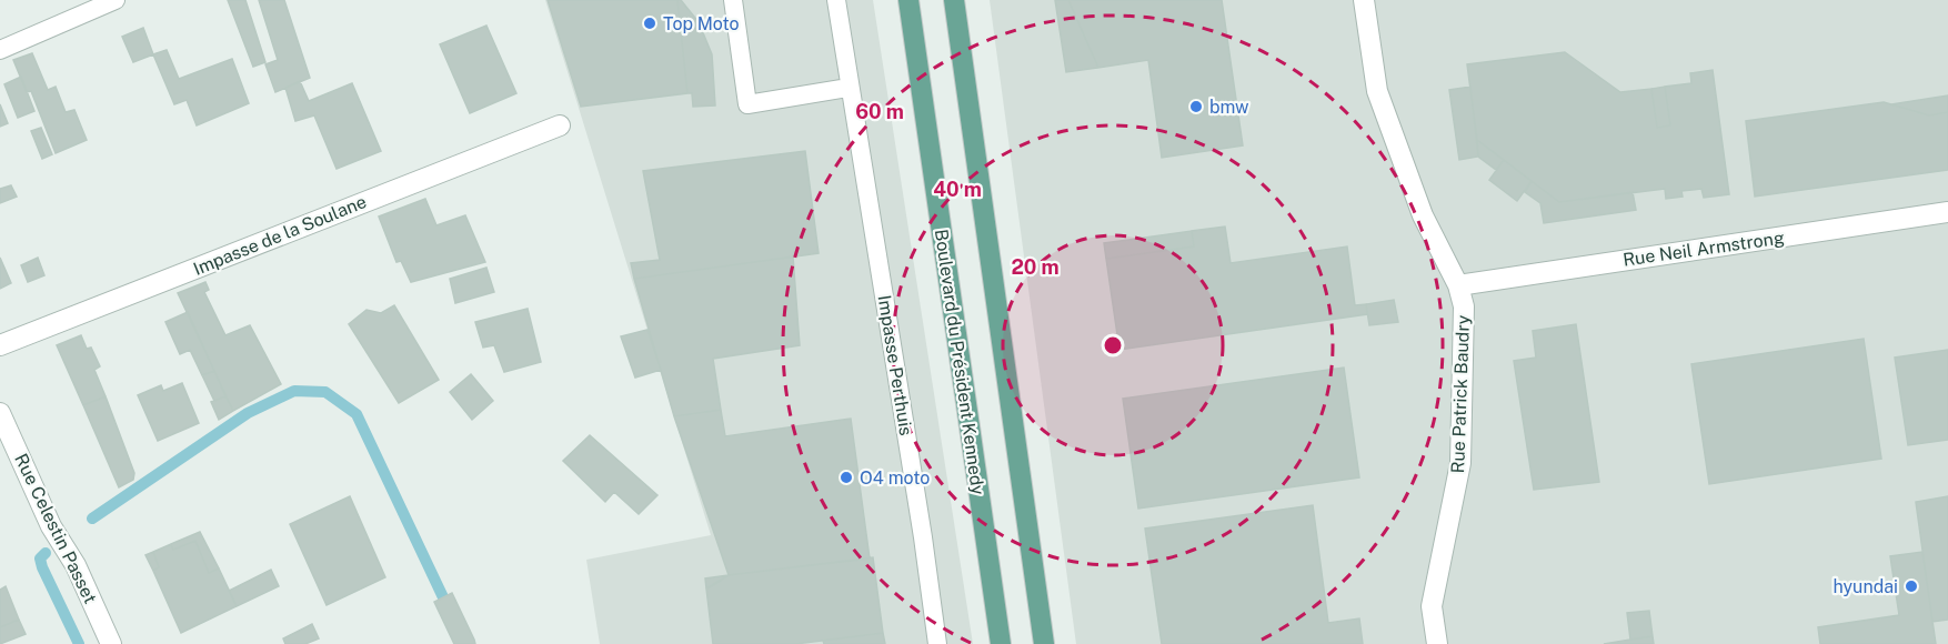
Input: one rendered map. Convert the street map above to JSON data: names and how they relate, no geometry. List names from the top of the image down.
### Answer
{
  "streets": {
    "main road": ["Boulevard du Président Kennedy"],
    "street": [
      "Impasse de la Soulane",
      "Rue Neil Armstrong",
      "Rue Patrick Baudry",
      "Rue Celestin Passet"
    ],
    "lane": ["Impasse Perthuis"]
  },
  "crossings": [
    ["Rue Neil Armstrong", "Rue Patrick Baudry"]
  ],
  "places": [
    "Top Moto",
    "bmw",
    "O4 moto",
    "hyundai"
  ],
  "rings": ["60 m", "40 m", "20 m"]
}
